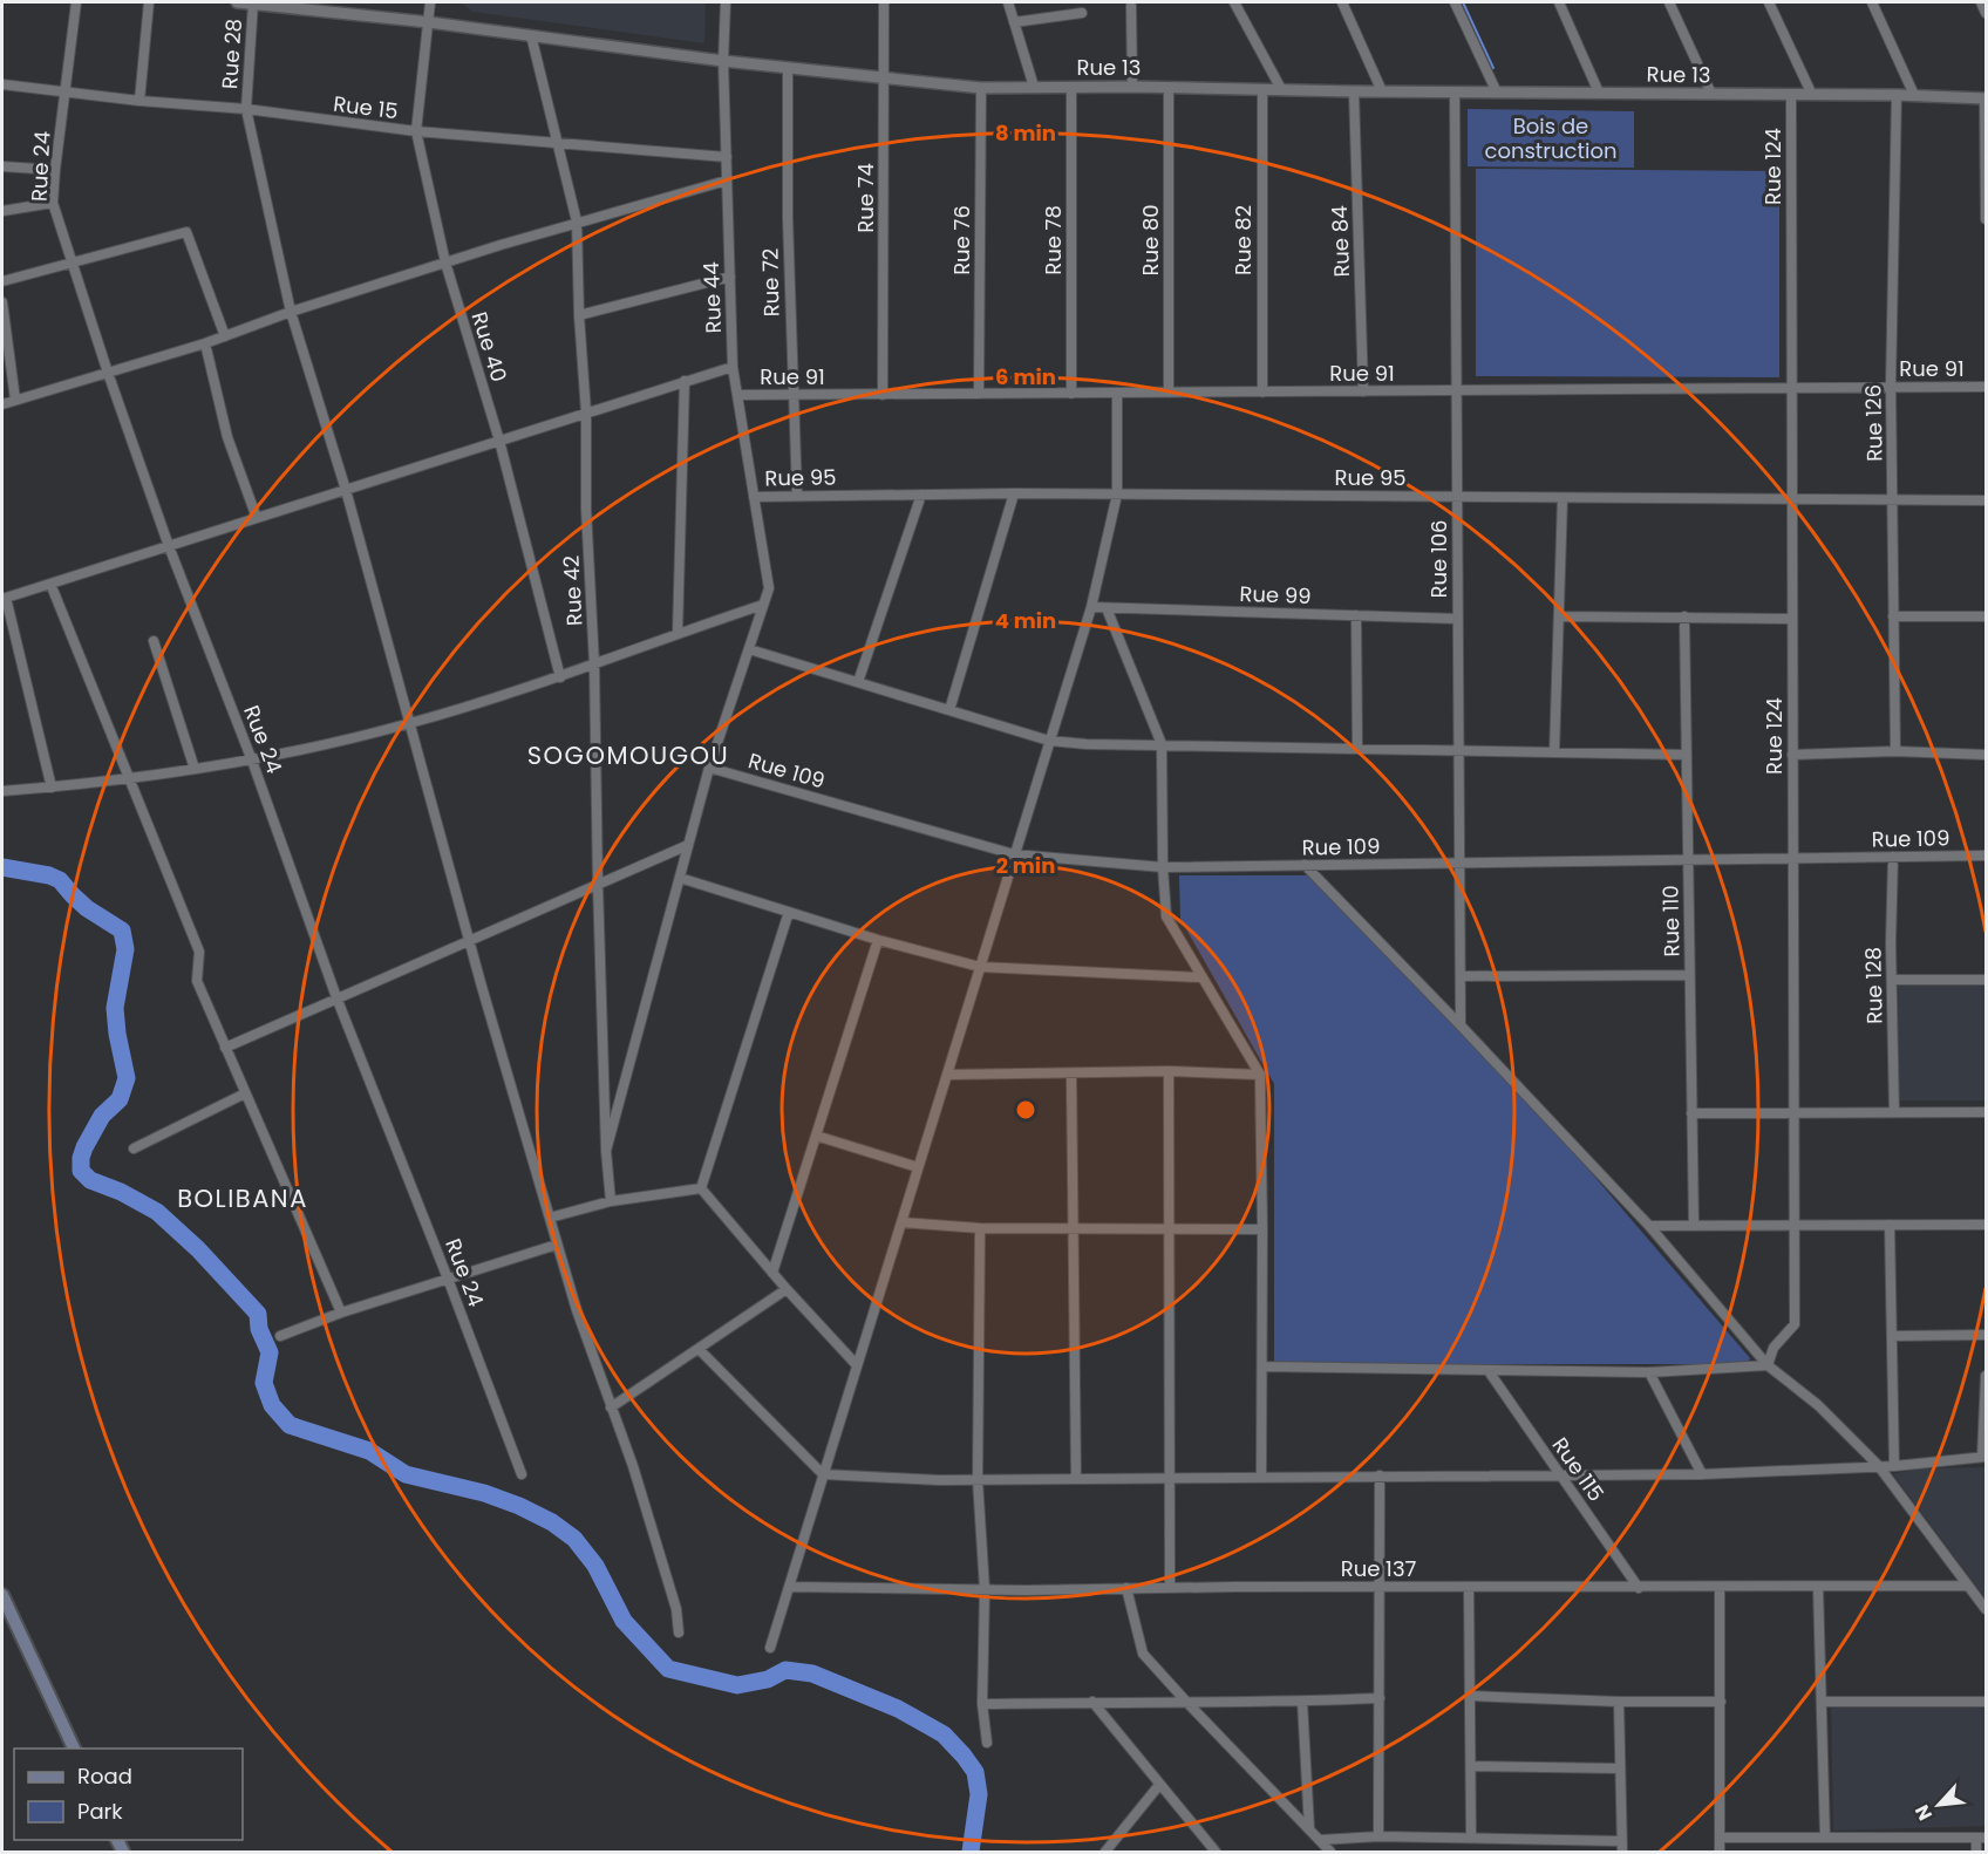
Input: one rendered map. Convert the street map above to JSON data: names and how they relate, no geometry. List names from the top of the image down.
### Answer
{
  "streets": {
    "street": [
      "Rue 28",
      "Rue 13",
      "Rue 15",
      "Rue 24",
      "Rue 124",
      "Rue 74",
      "Rue 76",
      "Rue 78",
      "Rue 80",
      "Rue 82",
      "Rue 84",
      "Rue 72",
      "Rue 44",
      "Rue 40",
      "Rue 91",
      "Rue 126",
      "Rue 95",
      "Rue 106",
      "Rue 42",
      "Rue 99",
      "Rue 109",
      "Rue 110",
      "Rue 128",
      "Rue 115",
      "Rue 137"
    ]
  },
  "crossings": [
    ["Rue 28", "Rue 13"],
    ["Rue 28", "Rue 15"],
    ["Rue 13", "Rue 124"],
    ["Rue 13", "Rue 74"],
    ["Rue 13", "Rue 76"],
    ["Rue 13", "Rue 78"],
    ["Rue 13", "Rue 80"],
    ["Rue 13", "Rue 82"],
    ["Rue 13", "Rue 84"],
    ["Rue 13", "Rue 72"],
    ["Rue 13", "Rue 44"],
    ["Rue 13", "Rue 40"],
    ["Rue 13", "Rue 126"],
    ["Rue 13", "Rue 106"],
    ["Rue 13", "Rue 42"],
    ["Rue 15", "Rue 24"],
    ["Rue 15", "Rue 44"],
    ["Rue 15", "Rue 40"],
    ["Rue 15", "Rue 42"],
    ["Rue 124", "Rue 91"],
    ["Rue 124", "Rue 95"],
    ["Rue 124", "Rue 109"],
    ["Rue 74", "Rue 91"],
    ["Rue 76", "Rue 91"],
    ["Rue 78", "Rue 91"],
    ["Rue 80", "Rue 91"],
    ["Rue 82", "Rue 91"],
    ["Rue 84", "Rue 91"],
    ["Rue 72", "Rue 91"],
    ["Rue 72", "Rue 95"],
    ["Rue 44", "Rue 91"],
    ["Rue 44", "Rue 95"],
    ["Rue 44", "Rue 42"],
    ["Rue 91", "Rue 126"],
    ["Rue 91", "Rue 106"],
    ["Rue 126", "Rue 95"],
    ["Rue 95", "Rue 106"],
    ["Rue 106", "Rue 99"],
    ["Rue 106", "Rue 109"],
    ["Rue 42", "Rue 109"],
    ["Rue 109", "Rue 110"],
    ["Rue 109", "Rue 128"],
    ["Rue 115", "Rue 137"]
  ],
  "districts": ["SOGOMOUGOU", "BOLIBANA"],
  "parks": ["Bois de construction"],
  "legend": ["Road", "Park"],
  "north": "bottom left",
  "rings": [
    "8 min",
    "6 min",
    "4 min",
    "2 min"
  ]
}
